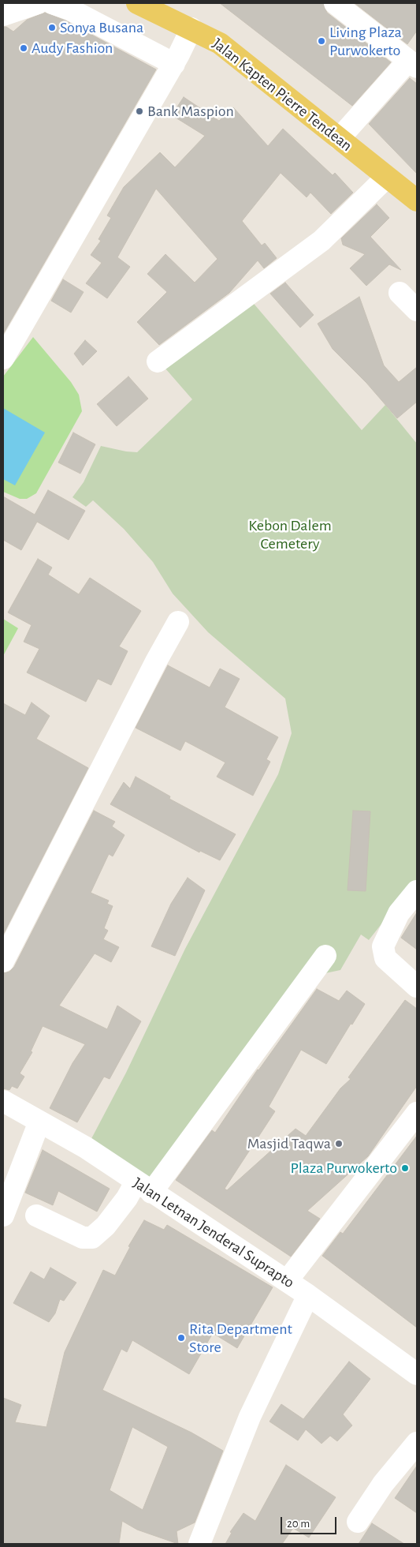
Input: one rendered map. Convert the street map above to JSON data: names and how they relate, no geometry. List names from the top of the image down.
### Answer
{
  "streets": {
    "main road": ["Jalan Kapten Pierre Tendean"],
    "street": ["Jalan Letnan Jenderal Suprapto"]
  },
  "parks": ["Kebon Dalem Cemetery"],
  "places": [
    "Sonya Busana",
    "Living Plaza Purwokerto",
    "Audy Fashion",
    "Bank Maspion",
    "Masjid Taqwa",
    "Plaza Purwokerto",
    "Rita Department Store"
  ],
  "scale_bar": "20 m"
}
